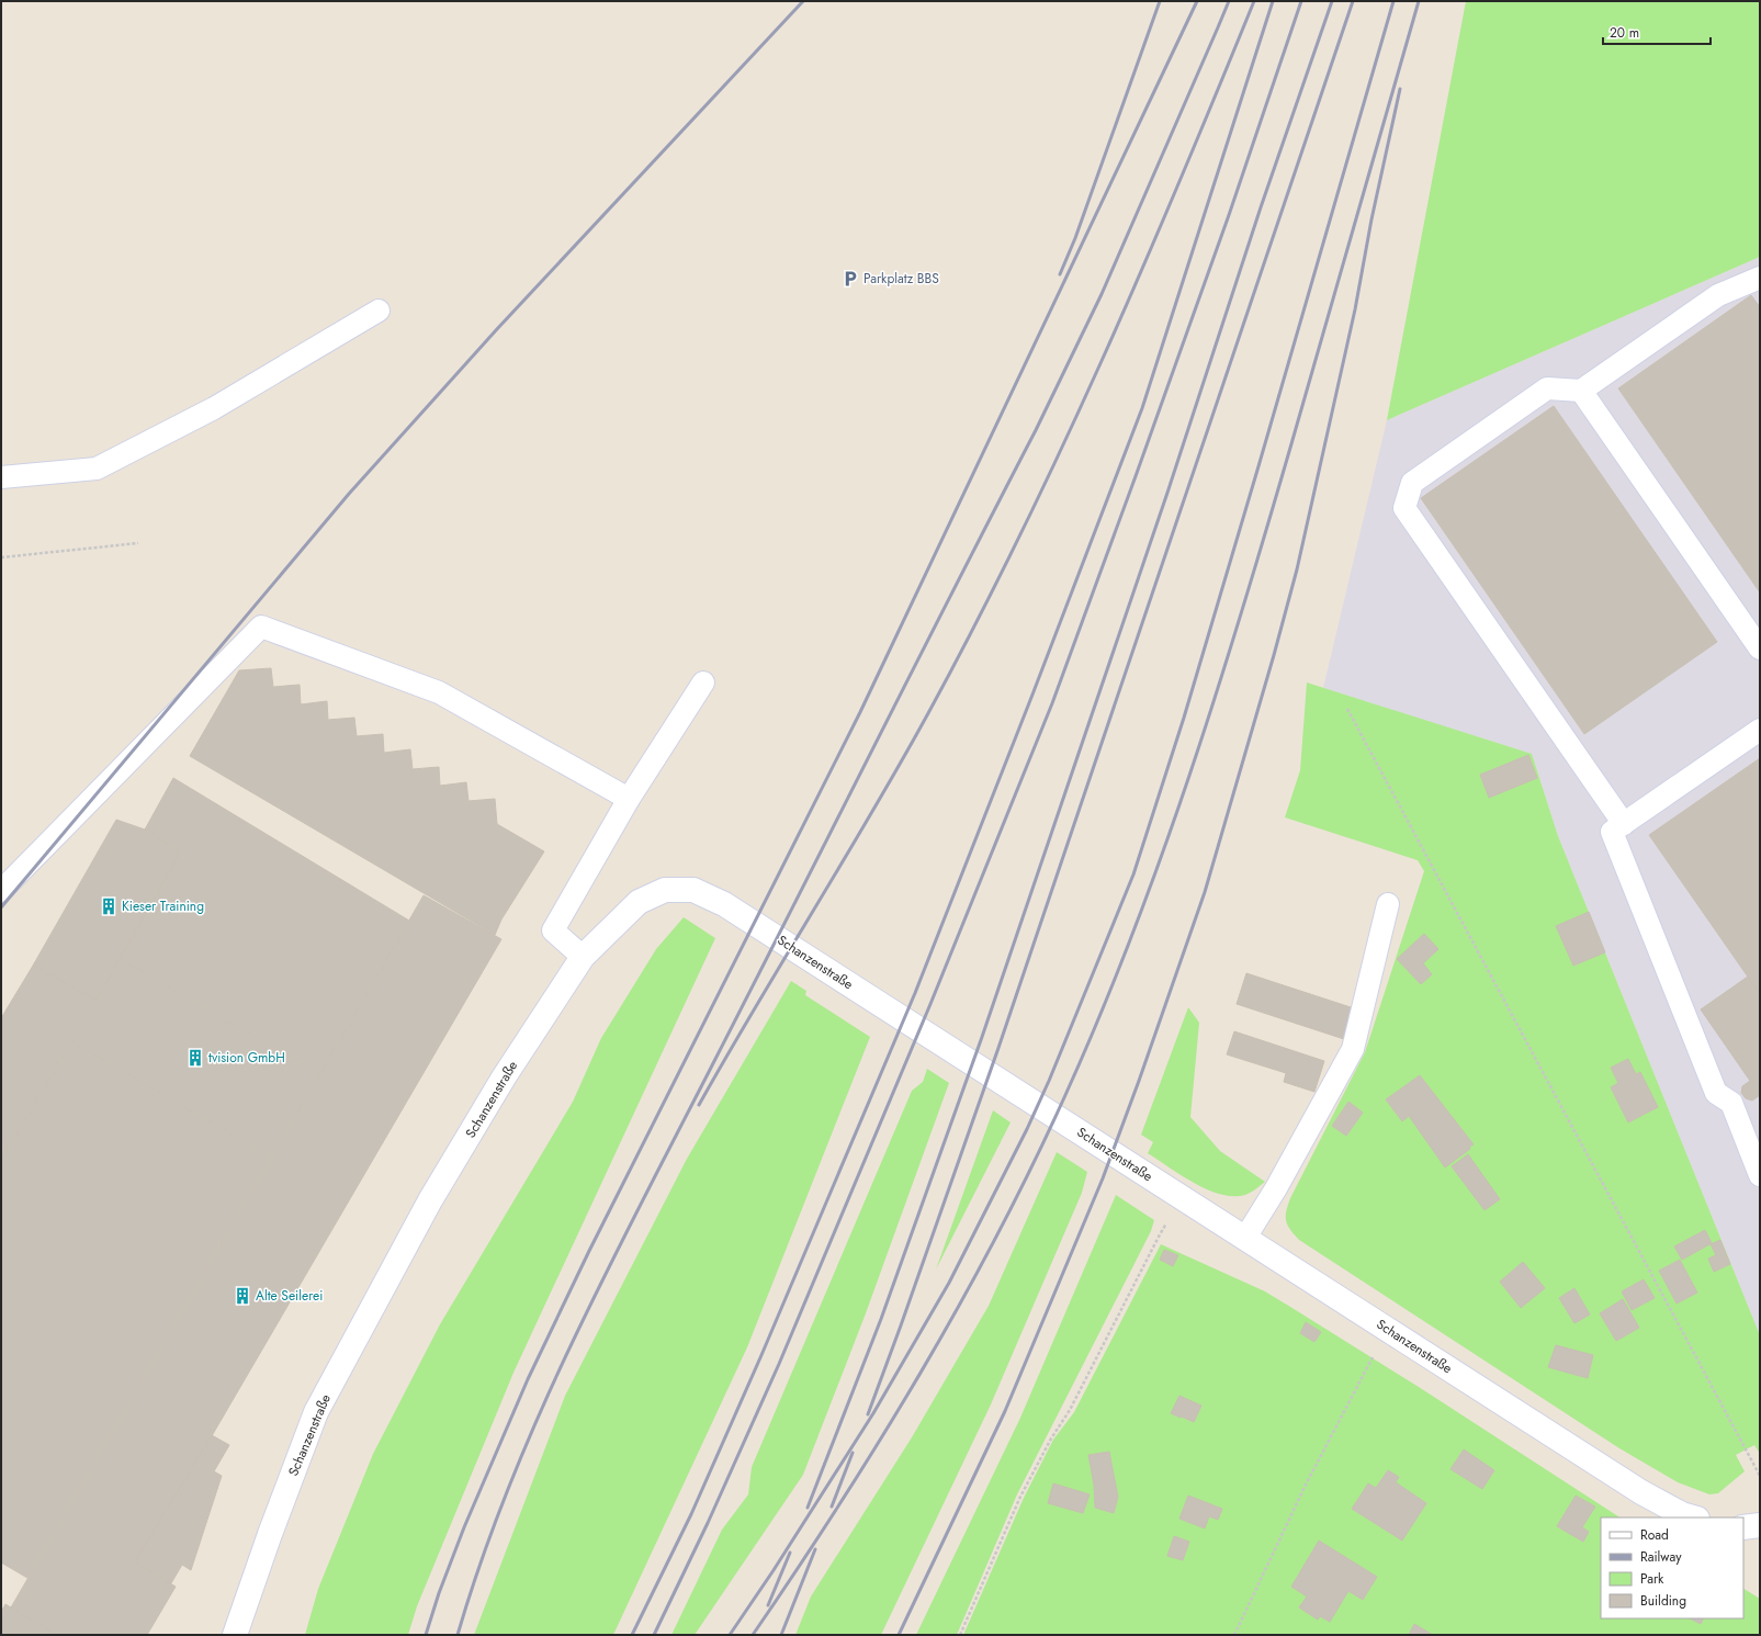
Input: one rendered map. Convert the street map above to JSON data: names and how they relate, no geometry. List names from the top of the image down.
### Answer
{
  "streets": {
    "street": ["Schanzenstraße"]
  },
  "places": {
    "parking": ["Parkplatz BBS"],
    "building": ["Kieser Training", "tvision GmbH", "Alte Seilerei"]
  },
  "legend": [
    "Road",
    "Railway",
    "Park",
    "Building"
  ],
  "scale_bar": "20 m"
}
